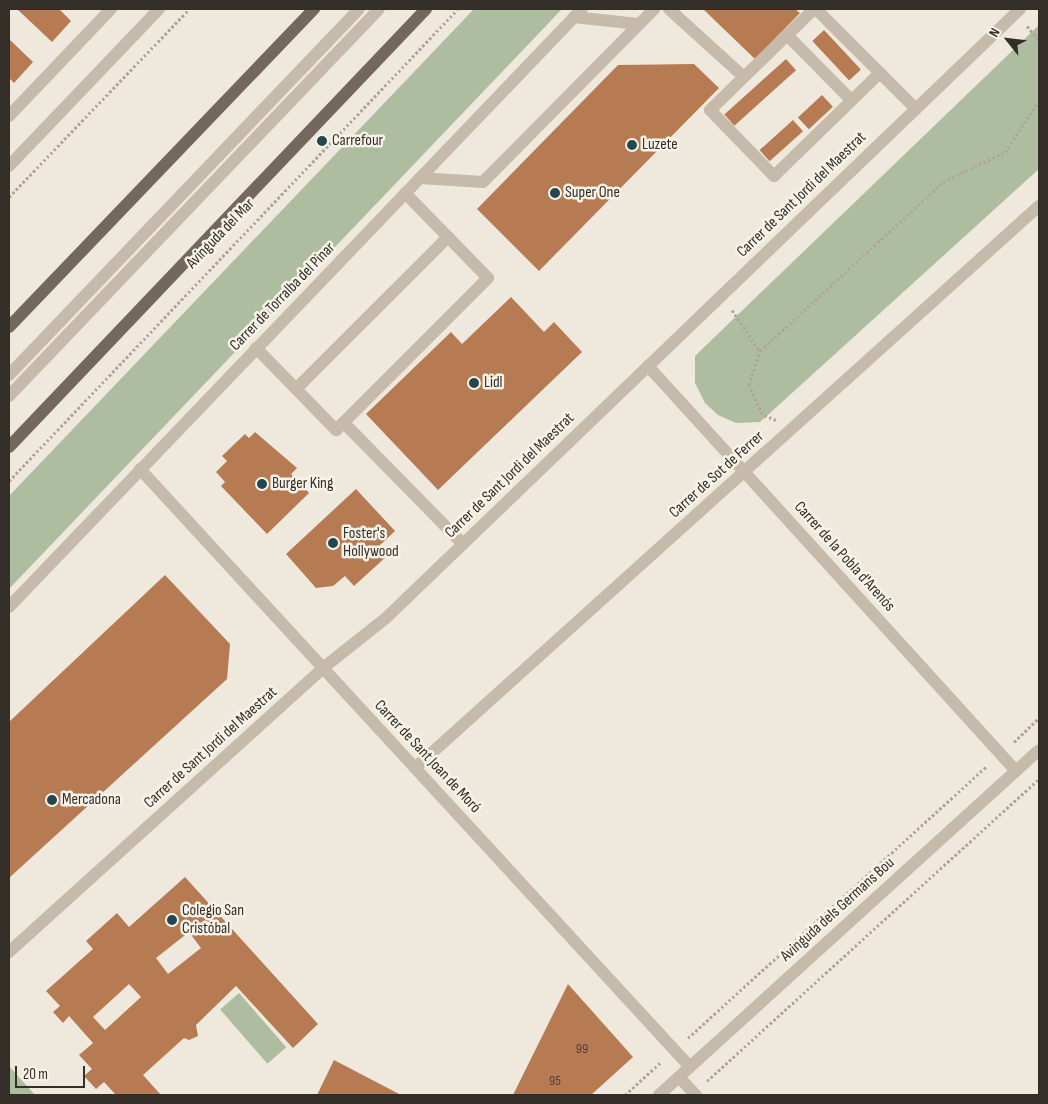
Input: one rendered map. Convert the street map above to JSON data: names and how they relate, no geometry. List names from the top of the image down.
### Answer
{
  "streets": {
    "main road": ["Avinguda del Mar"],
    "street": [
      "Carrer de Sant Jordi del Maestrat",
      "Carrer de Torralba del Pinar",
      "Carrer de Sot de Ferrer",
      "Carrer de la Pobla d'Arenós",
      "Carrer de Sant Joan de Moró",
      "Avinguda dels Germans Bou"
    ]
  },
  "crossings": [
    ["Carrer de Sant Jordi del Maestrat", "Carrer de la Pobla d'Arenós"],
    ["Carrer de Sant Jordi del Maestrat", "Carrer de Sant Joan de Moró"],
    ["Carrer de Torralba del Pinar", "Carrer de Sant Joan de Moró"],
    ["Carrer de Sot de Ferrer", "Carrer de la Pobla d'Arenós"],
    ["Carrer de Sot de Ferrer", "Carrer de Sant Joan de Moró"],
    ["Carrer de la Pobla d'Arenós", "Avinguda dels Germans Bou"],
    ["Carrer de Sant Joan de Moró", "Avinguda dels Germans Bou"]
  ],
  "places": [
    "Carrefour",
    "Luzete",
    "Super One",
    "Lidl",
    "Burger King",
    "Foster's Hollywood",
    "Mercadona",
    "Colegio San Cristóbal"
  ],
  "house_numbers": ["99", "95"],
  "scale_bar": "20 m",
  "north": "top left"
}
